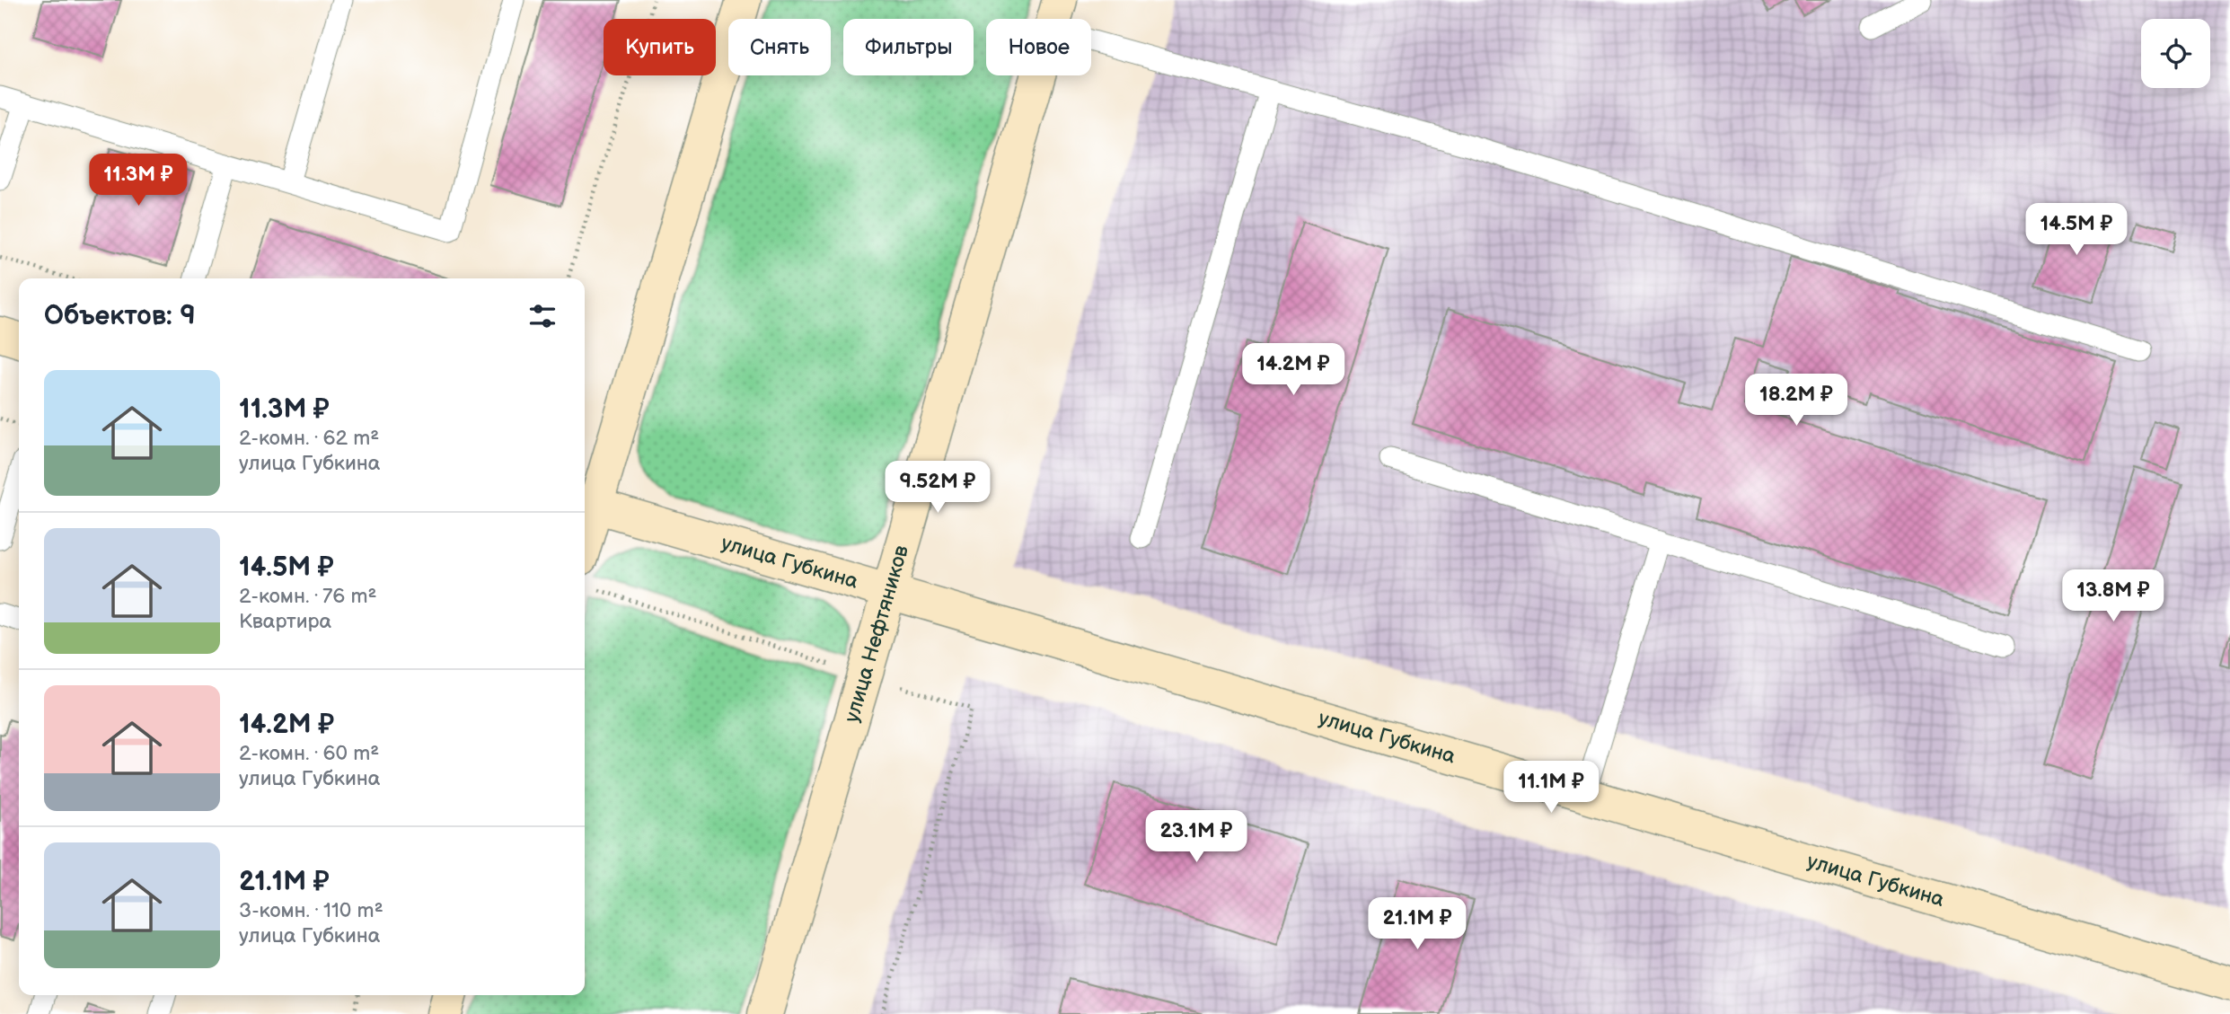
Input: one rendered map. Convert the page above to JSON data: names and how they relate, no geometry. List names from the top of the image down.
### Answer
{
  "streets": {
    "main road": ["улица Губкина", "улица Нефтяников"]
  },
  "crossings": [
    ["улица Губкина", "улица Нефтяников"]
  ],
  "page": {
    "chip": [
      "Купить",
      "Снять",
      "Фильтры",
      "Новое"
    ],
    "price": [
      "11.3M ₽",
      "14.5M ₽",
      "14.2M ₽",
      "18.2M ₽",
      "9.52M ₽",
      "13.8M ₽",
      "11.1M ₽",
      "23.1M ₽",
      "21.1M ₽"
    ],
    "heading": "Объектов: 9",
    "list": [
      {
        "name": "11.3M ₽",
        "note": "2-комн. · 62 m² · улица Губкина"
      },
      {
        "name": "14.5M ₽",
        "note": "2-комн. · 76 m² · Квартира"
      },
      {
        "name": "14.2M ₽",
        "note": "2-комн. · 60 m² · улица Губкина"
      },
      {
        "name": "21.1M ₽",
        "note": "3-комн. · 110 m² · улица Губкина"
      }
    ]
  }
}
